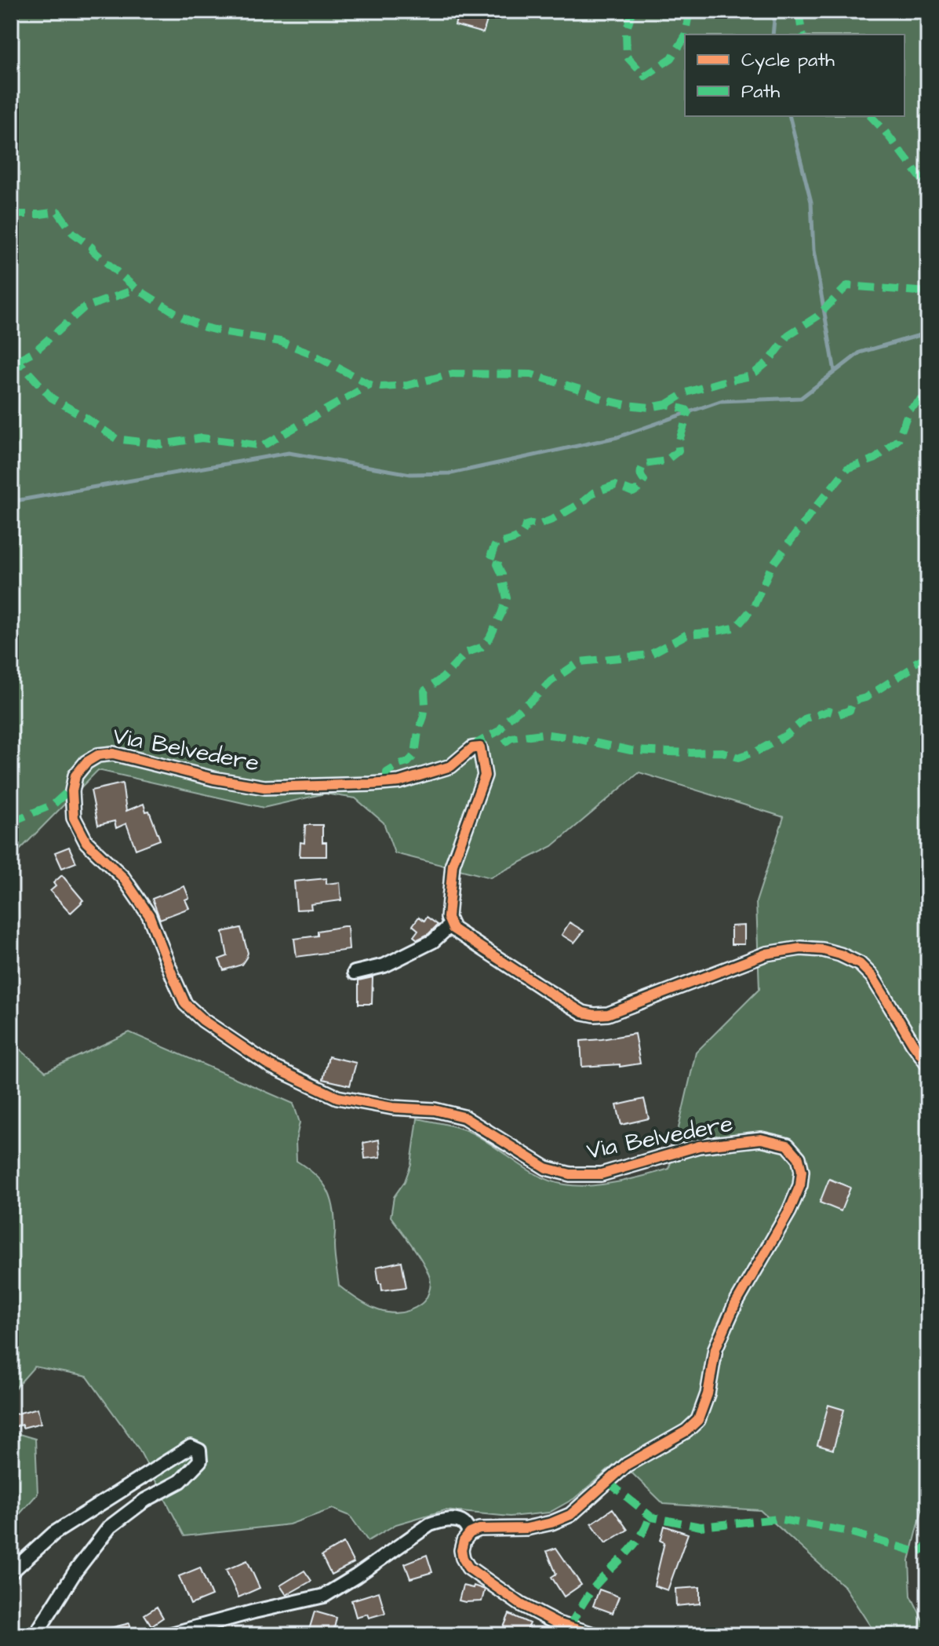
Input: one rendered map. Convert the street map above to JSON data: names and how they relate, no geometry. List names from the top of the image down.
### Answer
{
  "streets": {
    "street": ["Via Belvedere"]
  },
  "legend": ["Cycle path", "Path"]
}
